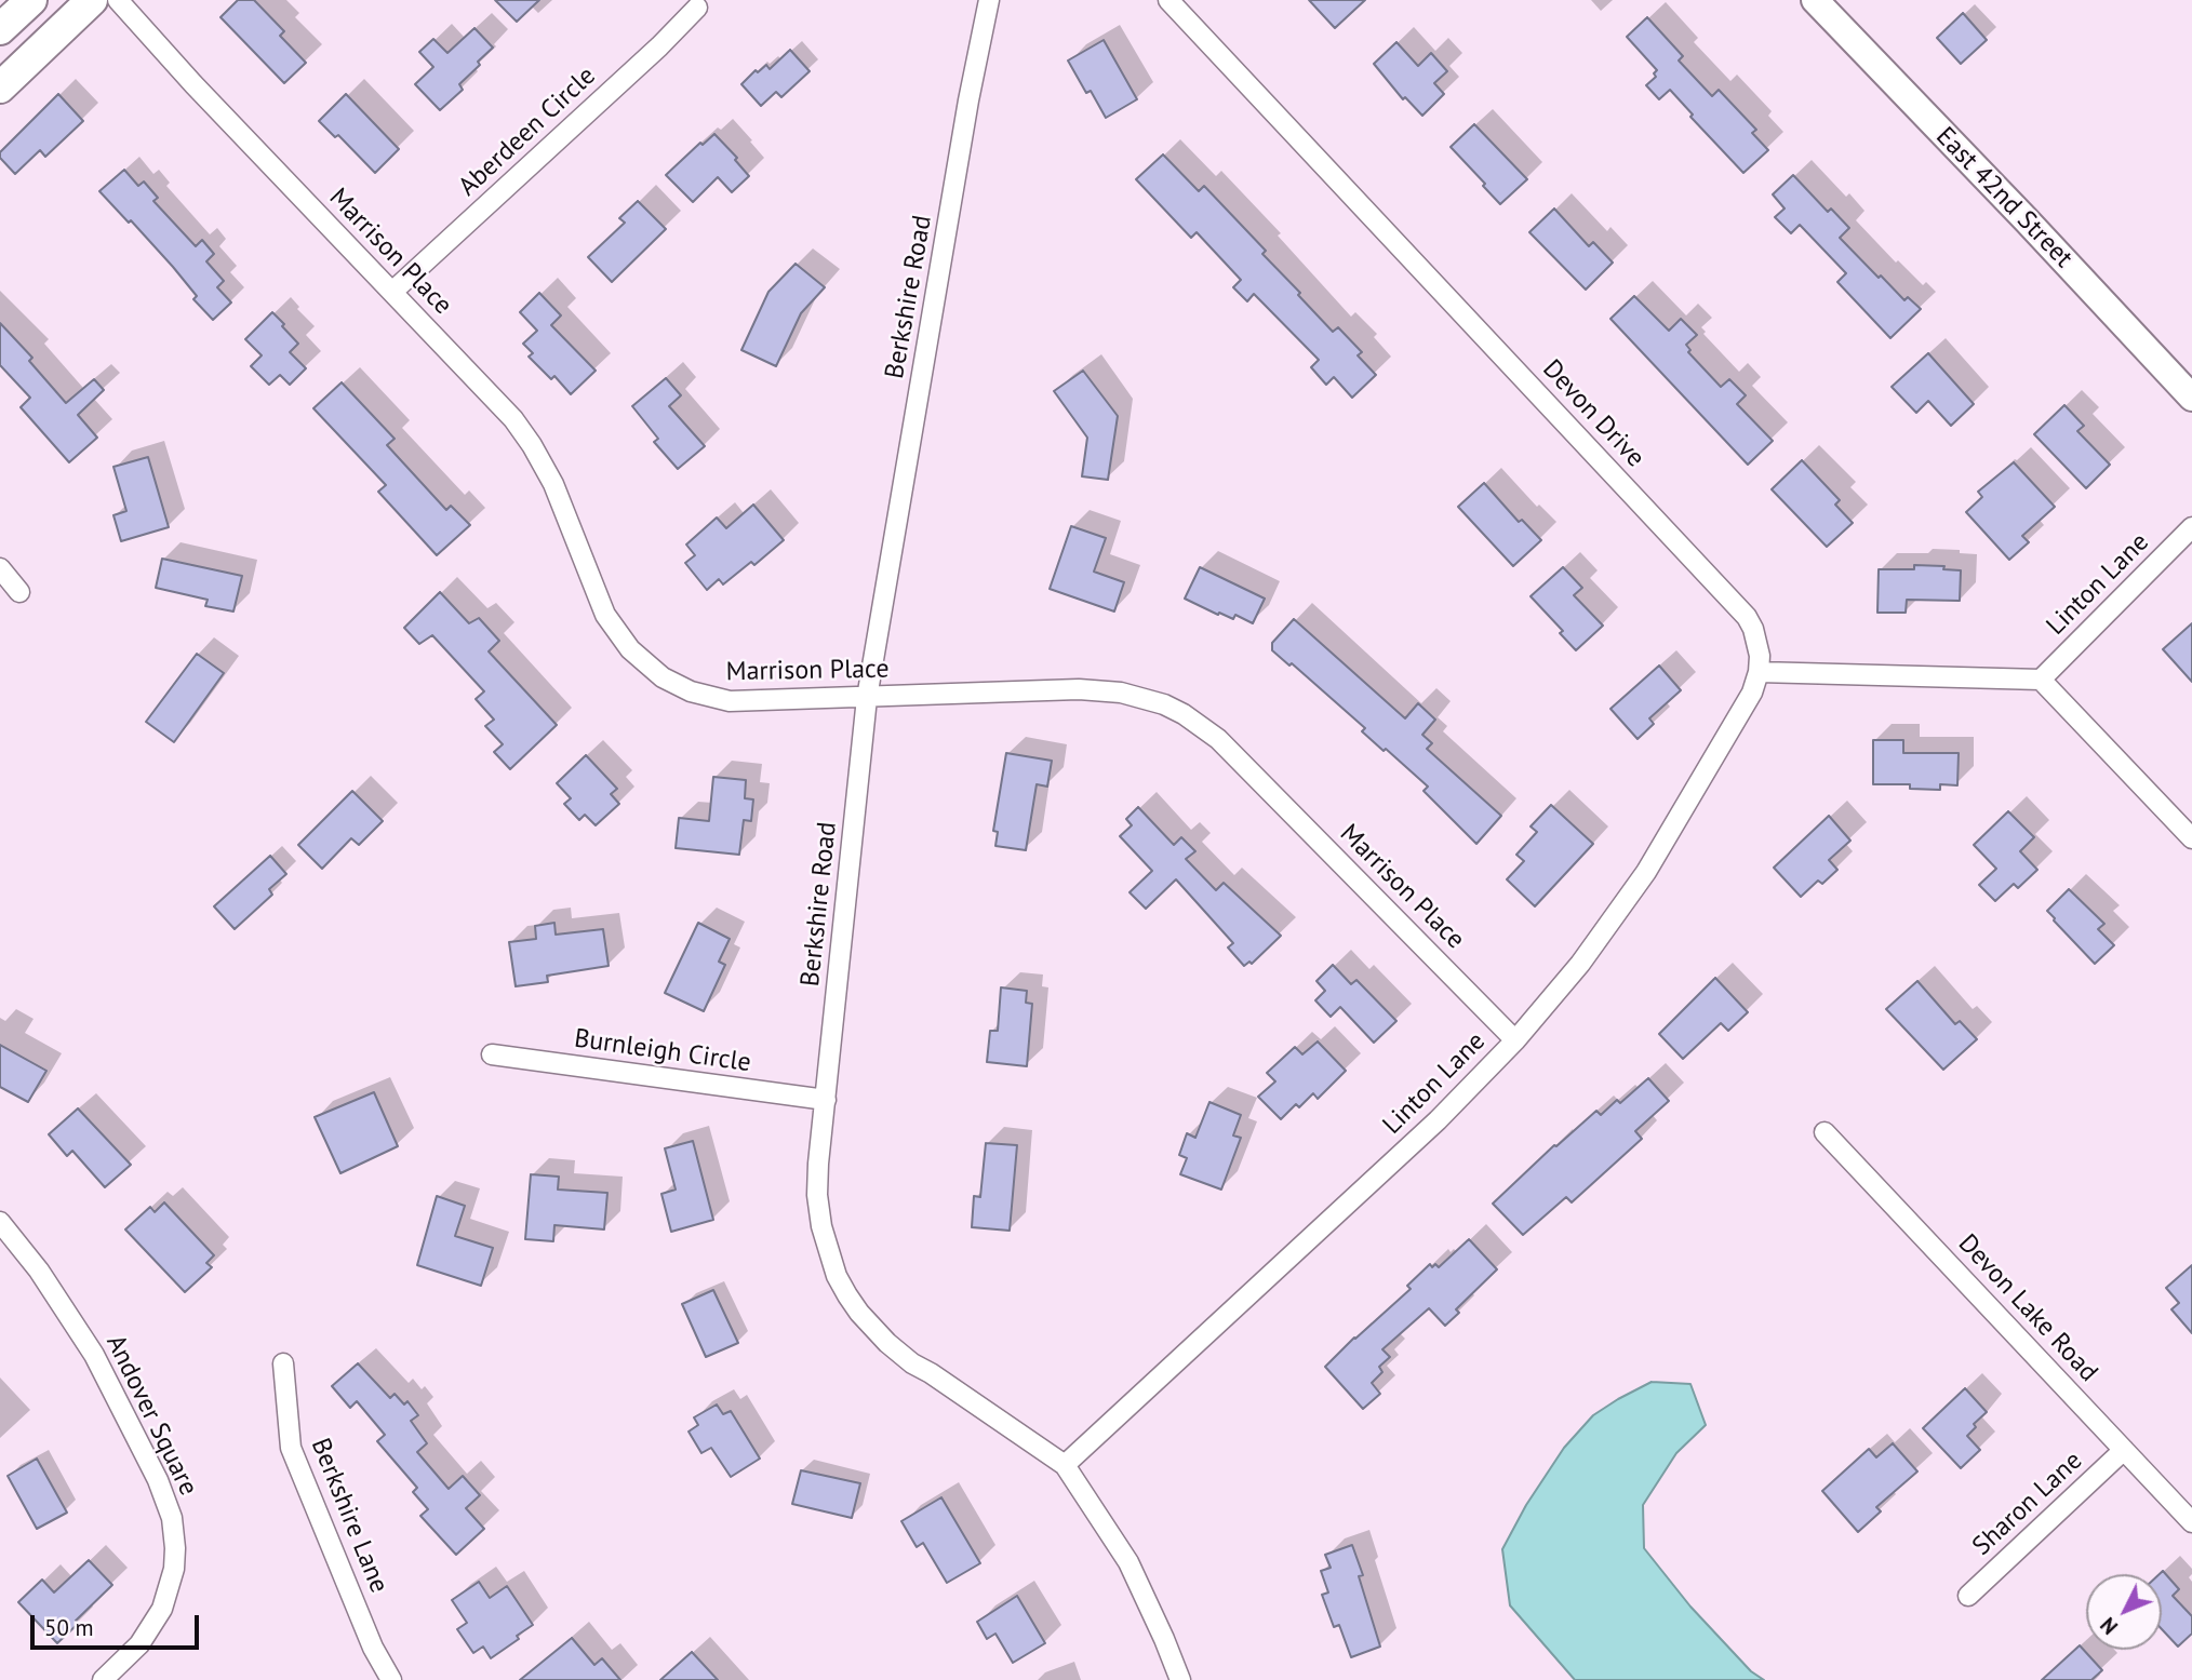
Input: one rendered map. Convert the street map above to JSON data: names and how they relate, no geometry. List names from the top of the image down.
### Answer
{
  "streets": {
    "street": [
      "Aberdeen Circle",
      "East 42nd Street",
      "Marrison Place",
      "Berkshire Road",
      "Devon Drive",
      "Linton Lane",
      "Burnleigh Circle",
      "Devon Lake Road",
      "Andover Square",
      "Sharon Lane",
      "Berkshire Lane"
    ]
  },
  "crossings": [
    ["Aberdeen Circle", "Marrison Place"],
    ["Marrison Place", "Berkshire Road"],
    ["Marrison Place", "Linton Lane"],
    ["Berkshire Road", "Linton Lane"],
    ["Berkshire Road", "Burnleigh Circle"],
    ["Devon Drive", "Linton Lane"],
    ["Devon Lake Road", "Sharon Lane"]
  ],
  "scale_bar": "50 m",
  "north": "bottom left"
}
